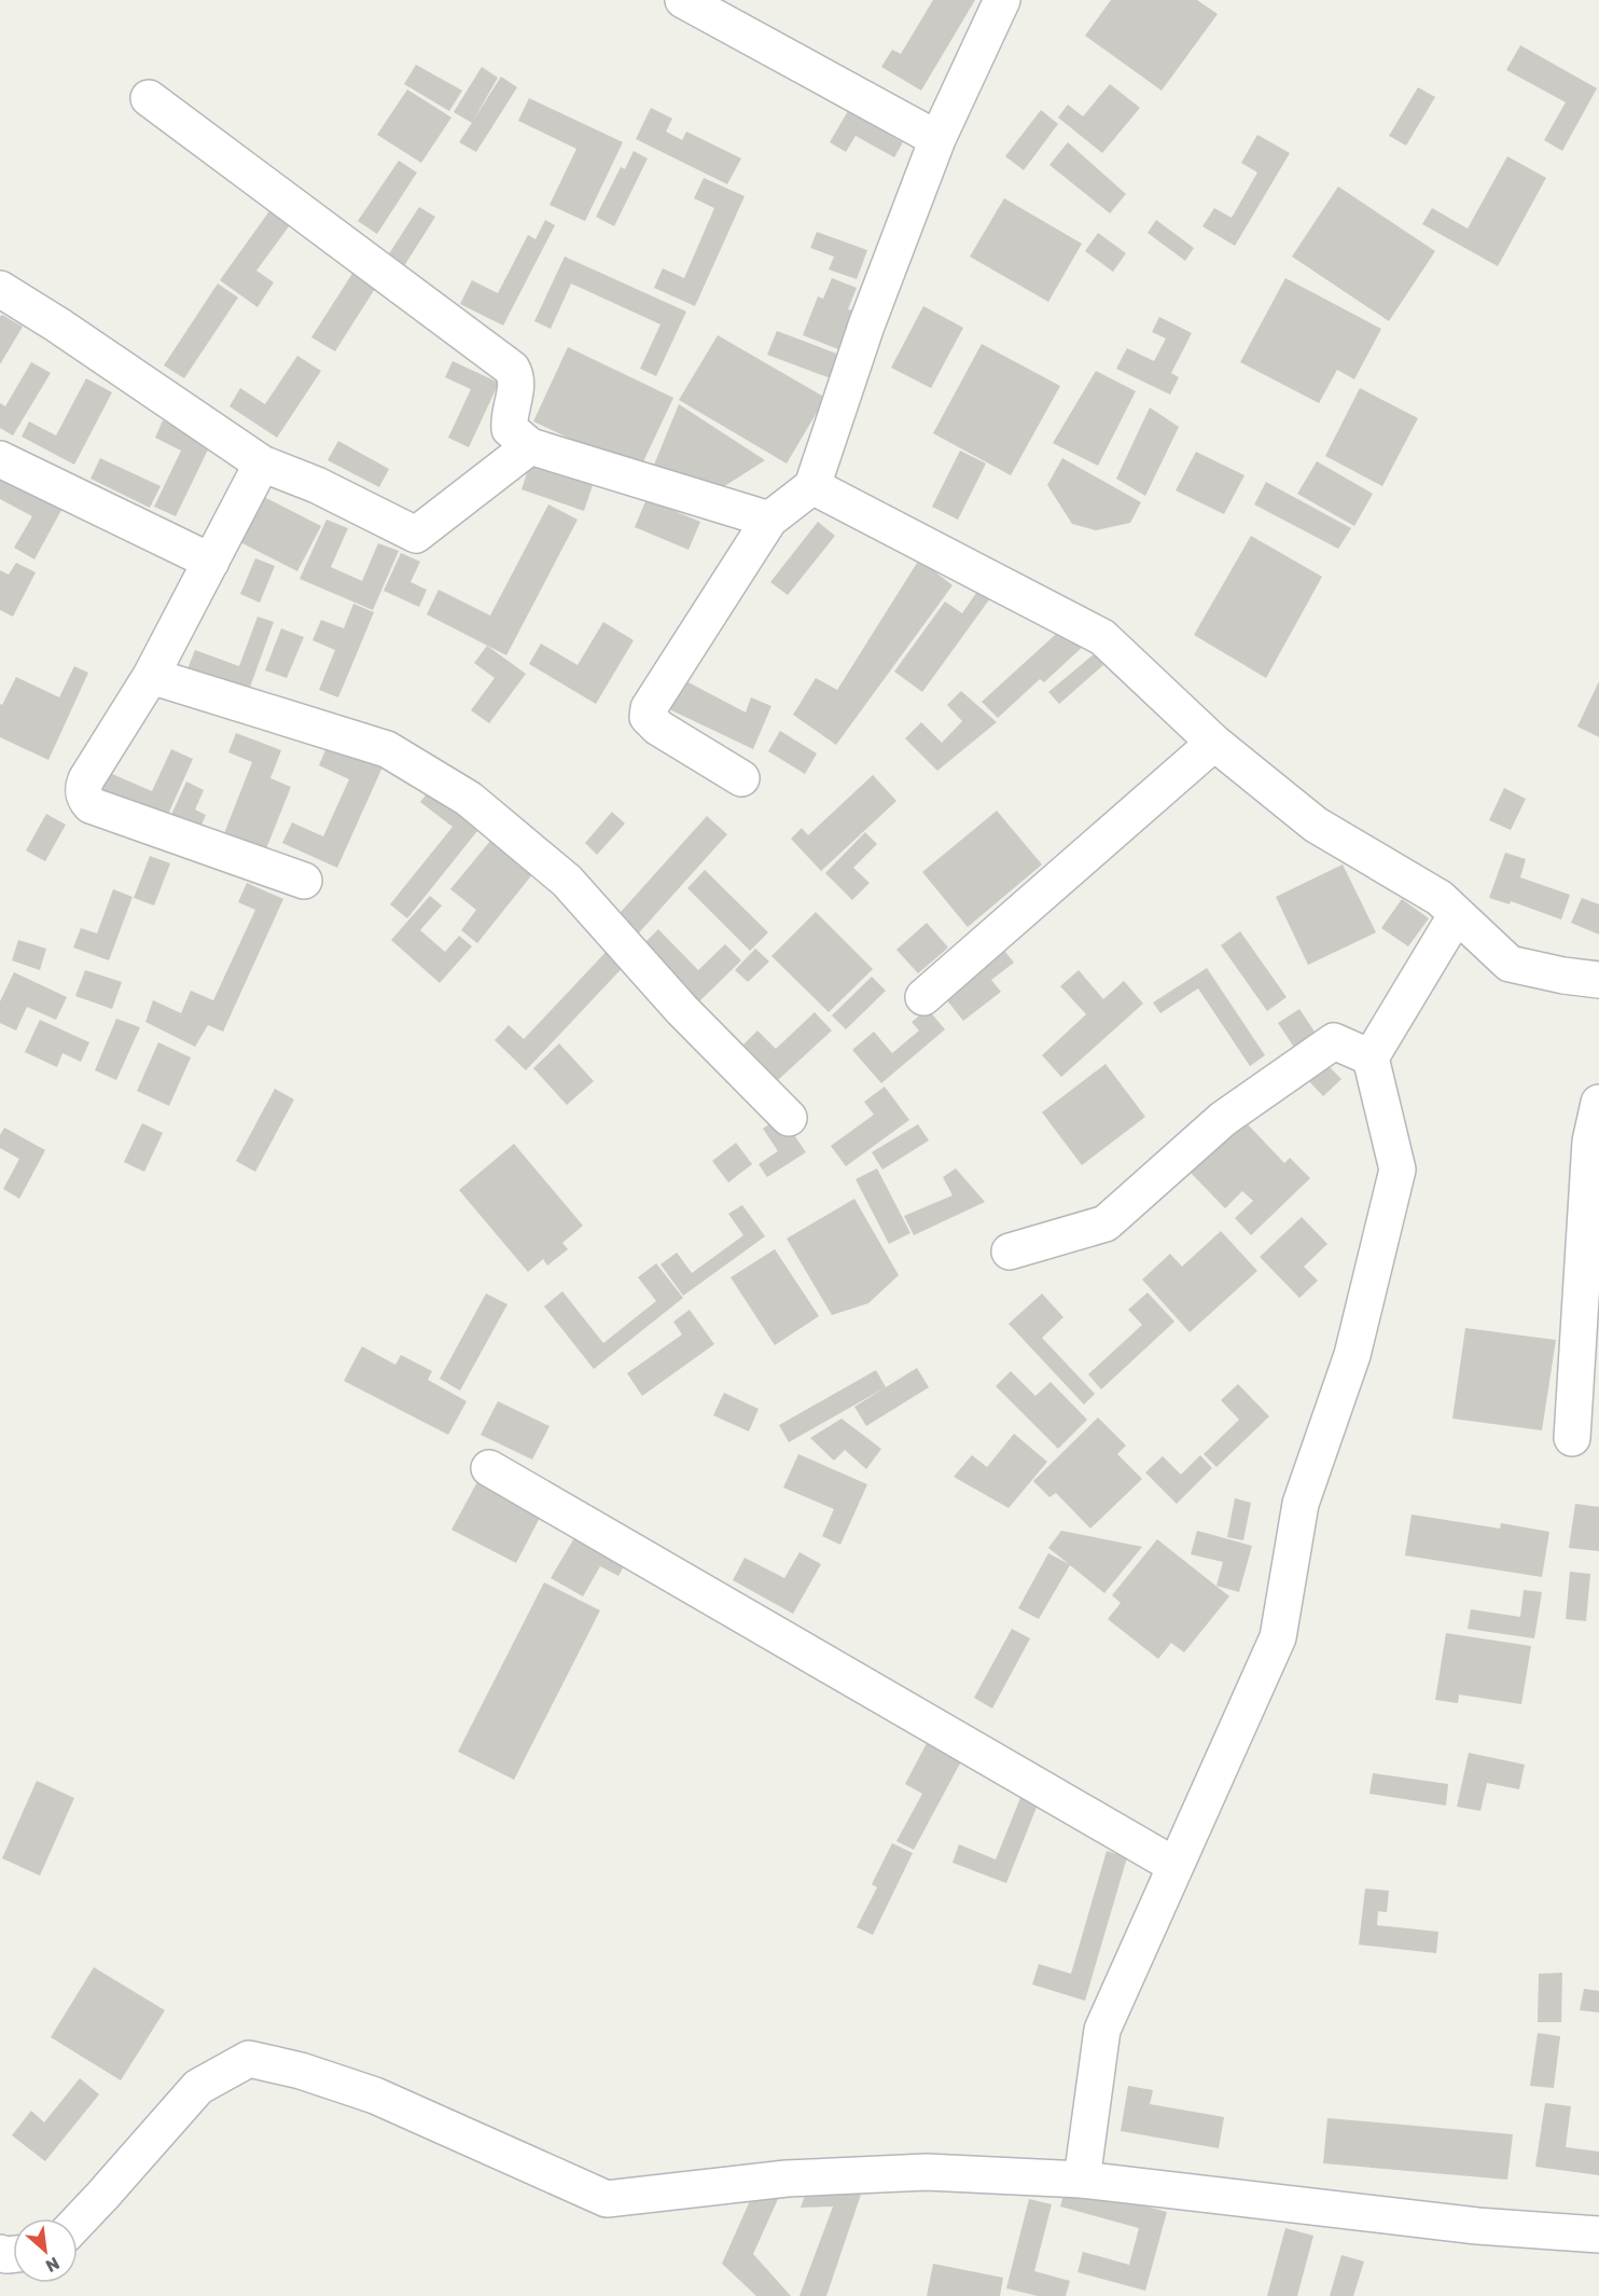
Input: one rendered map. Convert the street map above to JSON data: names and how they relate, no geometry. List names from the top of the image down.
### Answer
{
  "north": "bottom right"
}
